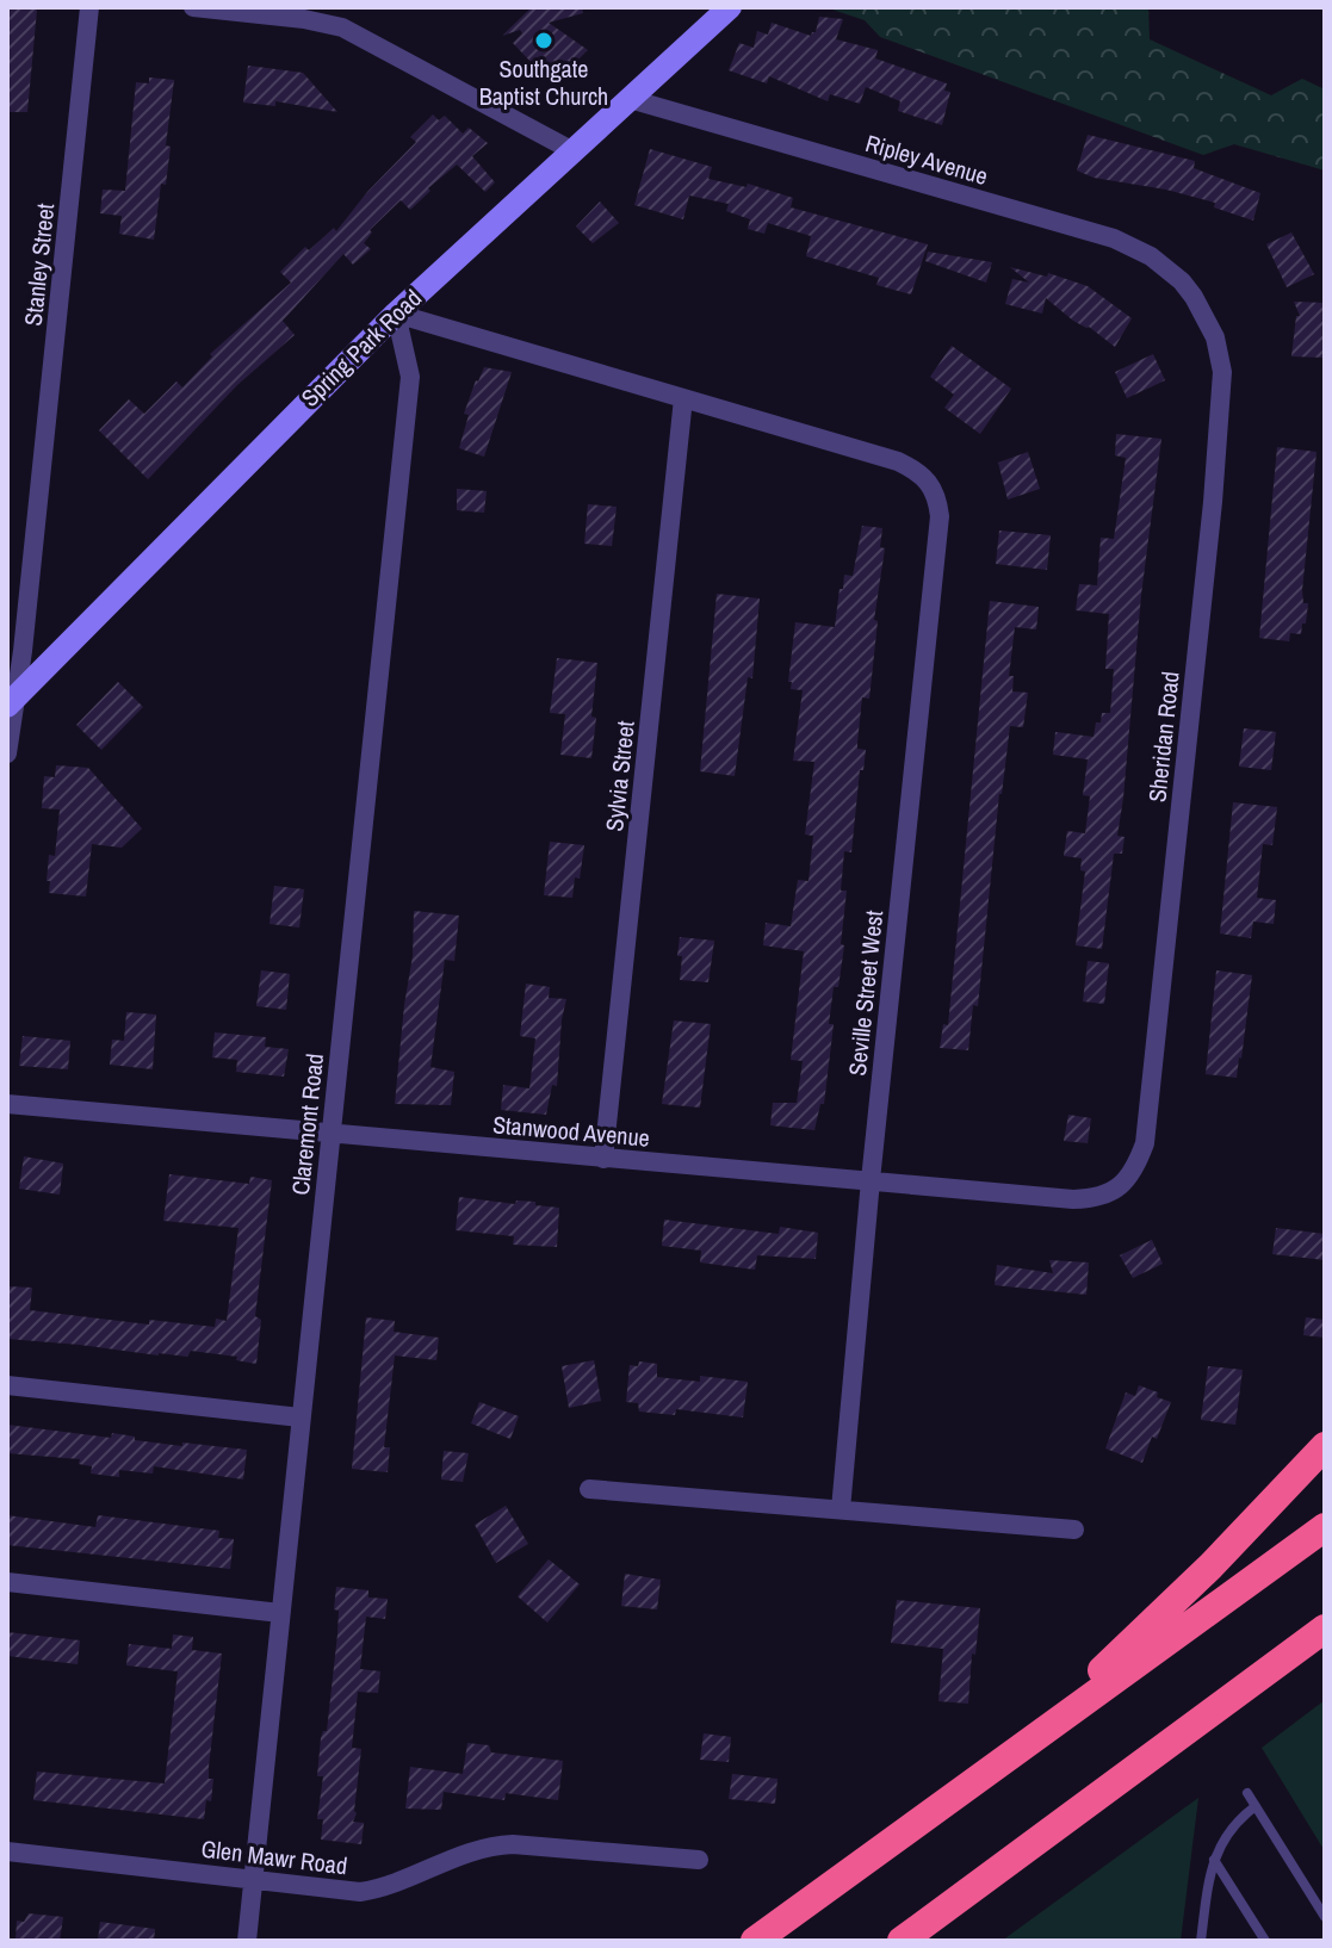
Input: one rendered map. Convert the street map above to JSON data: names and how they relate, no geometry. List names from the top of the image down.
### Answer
{
  "streets": {
    "main road": ["Spring Park Road"],
    "street": [
      "Ripley Avenue",
      "Stanley Street",
      "Sheridan Road",
      "Sylvia Street",
      "Seville Street West",
      "Claremont Road",
      "Stanwood Avenue",
      "Glen Mawr Road"
    ]
  },
  "crossings": [
    ["Ripley Avenue", "Spring Park Road"],
    ["Ripley Avenue", "Sheridan Road"],
    ["Stanley Street", "Spring Park Road"],
    ["Spring Park Road", "Claremont Road"],
    ["Sheridan Road", "Stanwood Avenue"],
    ["Sylvia Street", "Seville Street West"],
    ["Sylvia Street", "Stanwood Avenue"],
    ["Seville Street West", "Stanwood Avenue"],
    ["Claremont Road", "Stanwood Avenue"],
    ["Claremont Road", "Glen Mawr Road"]
  ],
  "places": ["Southgate Baptist Church"]
}
